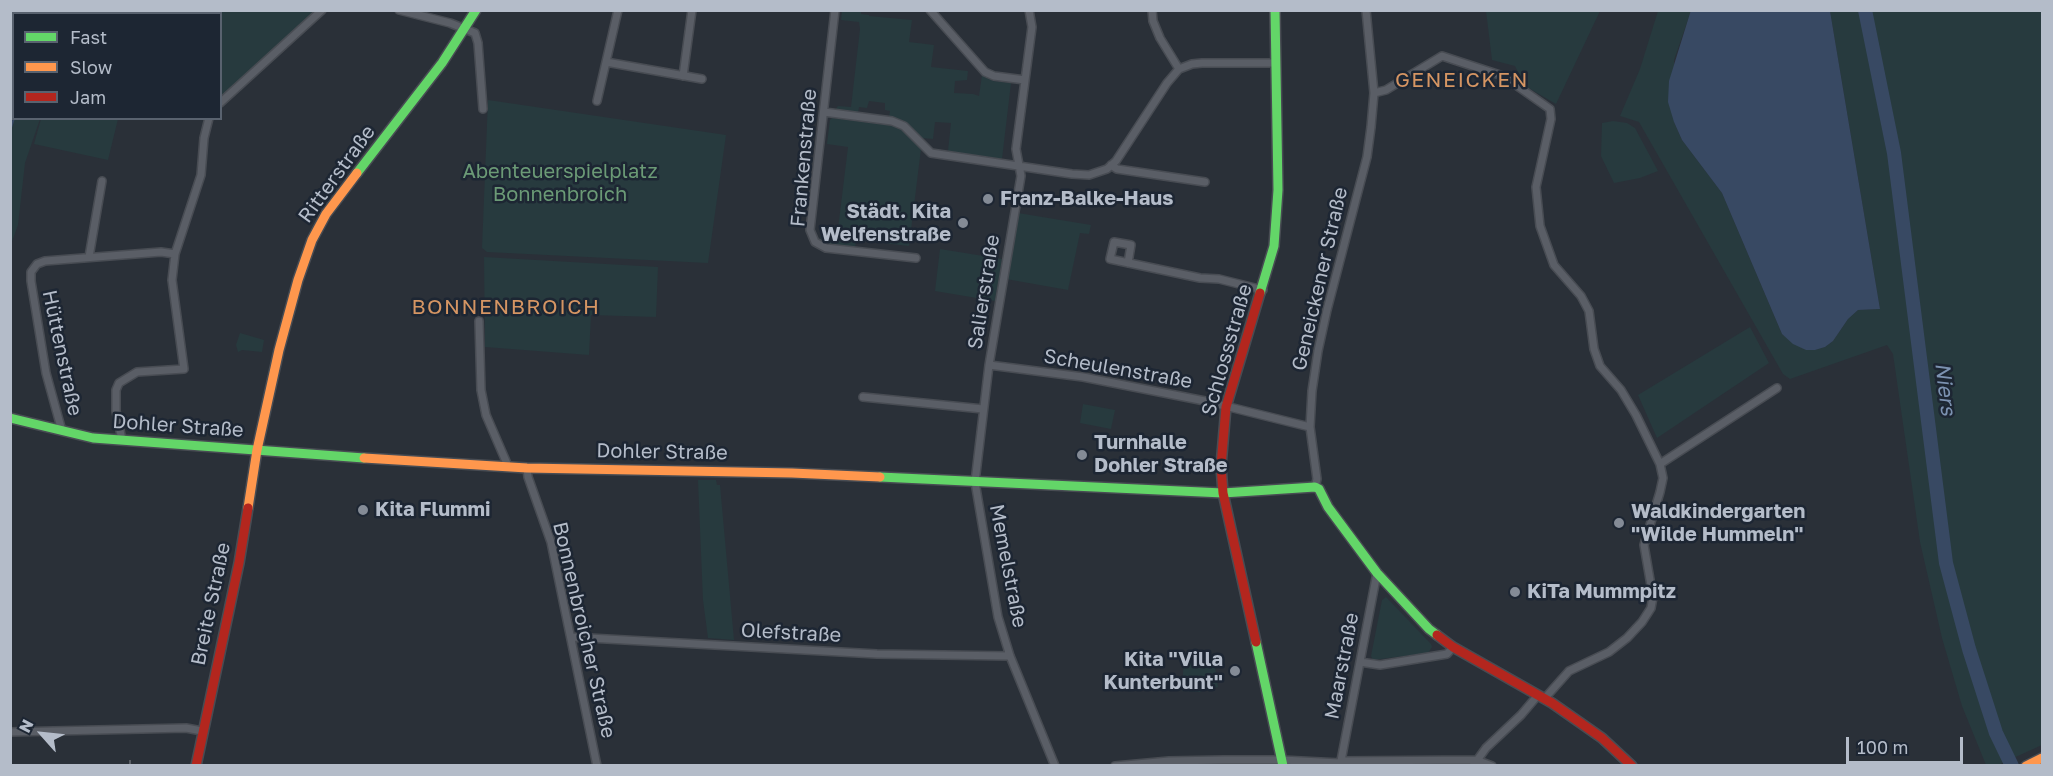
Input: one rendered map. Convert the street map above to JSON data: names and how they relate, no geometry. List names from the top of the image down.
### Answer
{
  "streets": {
    "main road": [
      "Ritterstraße",
      "Schlossstraße",
      "Dohler Straße",
      "Breite Straße"
    ],
    "street": [
      "Frankenstraße",
      "Geneickener Straße",
      "Salierstraße",
      "Hüttenstraße",
      "Scheulenstraße",
      "Memelstraße",
      "Bonnenbroicher Straße",
      "Olefstraße",
      "Maarstraße"
    ]
  },
  "crossings": [
    ["Ritterstraße", "Dohler Straße"],
    ["Ritterstraße", "Breite Straße"],
    ["Geneickener Straße", "Scheulenstraße"],
    ["Geneickener Straße", "Dohler Straße"],
    ["Salierstraße", "Scheulenstraße"],
    ["Salierstraße", "Memelstraße"],
    ["Schlossstraße", "Scheulenstraße"],
    ["Schlossstraße", "Dohler Straße"],
    ["Hüttenstraße", "Dohler Straße"],
    ["Scheulenstraße", "Memelstraße"],
    ["Dohler Straße", "Memelstraße"],
    ["Dohler Straße", "Breite Straße"],
    ["Dohler Straße", "Bonnenbroicher Straße"],
    ["Memelstraße", "Olefstraße"],
    ["Bonnenbroicher Straße", "Olefstraße"]
  ],
  "districts": ["GENEICKEN", "BONNENBROICH"],
  "water": ["Niers"],
  "parks": ["Abenteuerspielplatz Bonnenbroich"],
  "places": [
    "Franz-Balke-Haus",
    "Städt. Kita Welfenstraße",
    "Turnhalle Dohler Straße",
    "Kita Flummi",
    "Waldkindergarten \"Wilde Hummeln\"",
    "KiTa Mummpitz",
    "Kita \"Villa Kunterbunt\""
  ],
  "legend": ["Fast", "Slow", "Jam"],
  "scale_bar": "100 m",
  "north": "top left"
}
